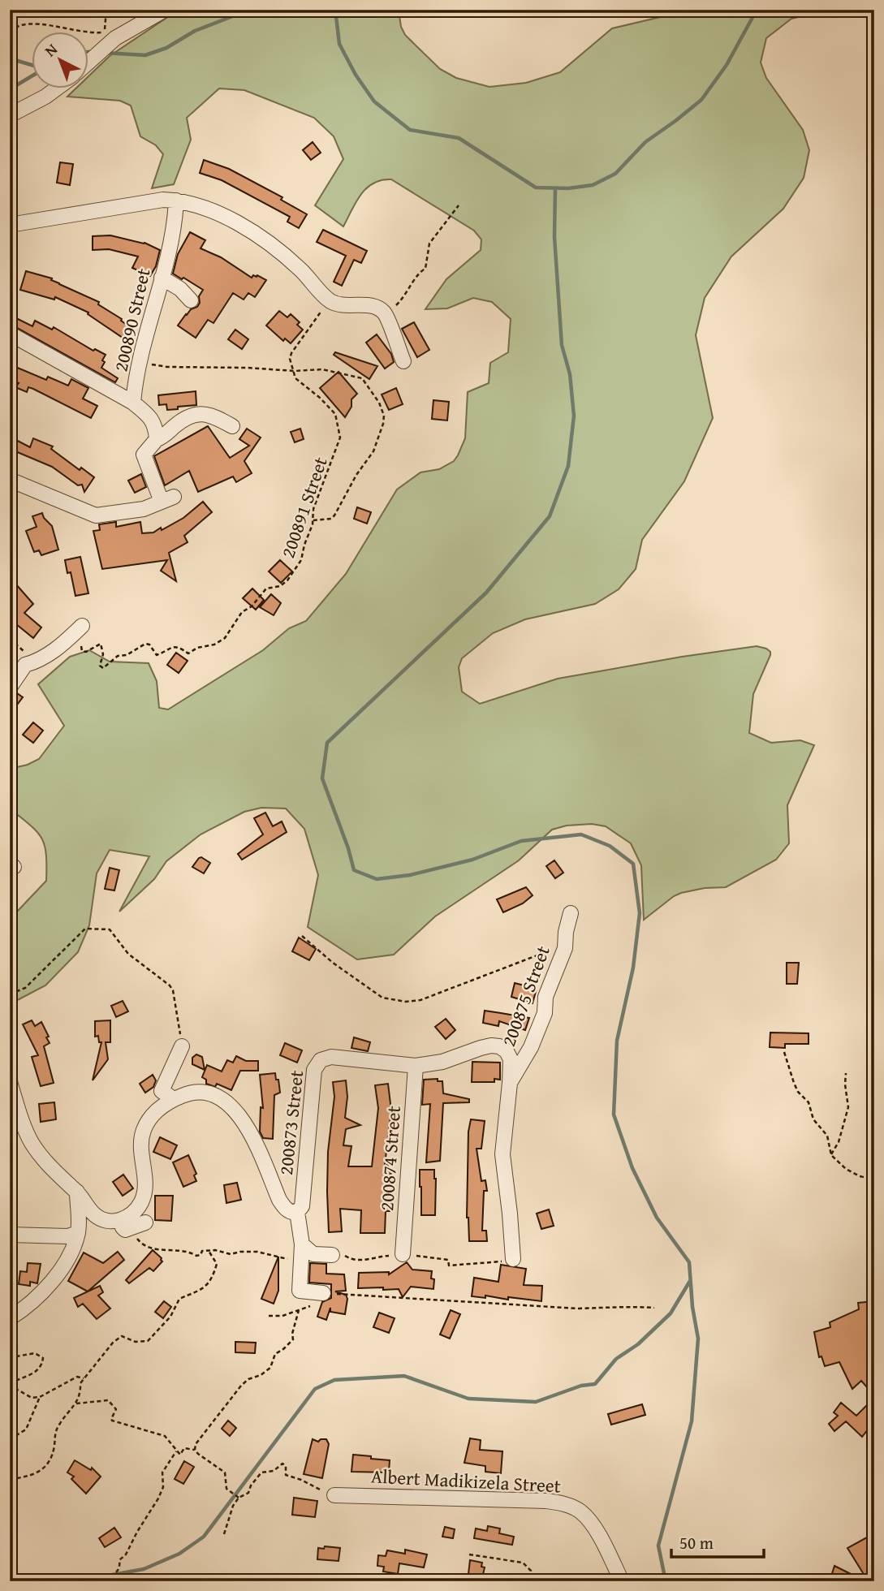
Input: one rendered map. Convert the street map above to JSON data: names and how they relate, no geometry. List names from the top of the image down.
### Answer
{
  "streets": {
    "street": [
      "200890 Street",
      "200875 Street",
      "200873 Street",
      "200874 Street",
      "Albert Madikizela Street"
    ],
    "path": ["200891 Street"]
  },
  "crossings": [
    ["200875 Street", "200873 Street"],
    ["200873 Street", "200874 Street"]
  ],
  "scale_bar": "50 m",
  "north": "top left"
}
